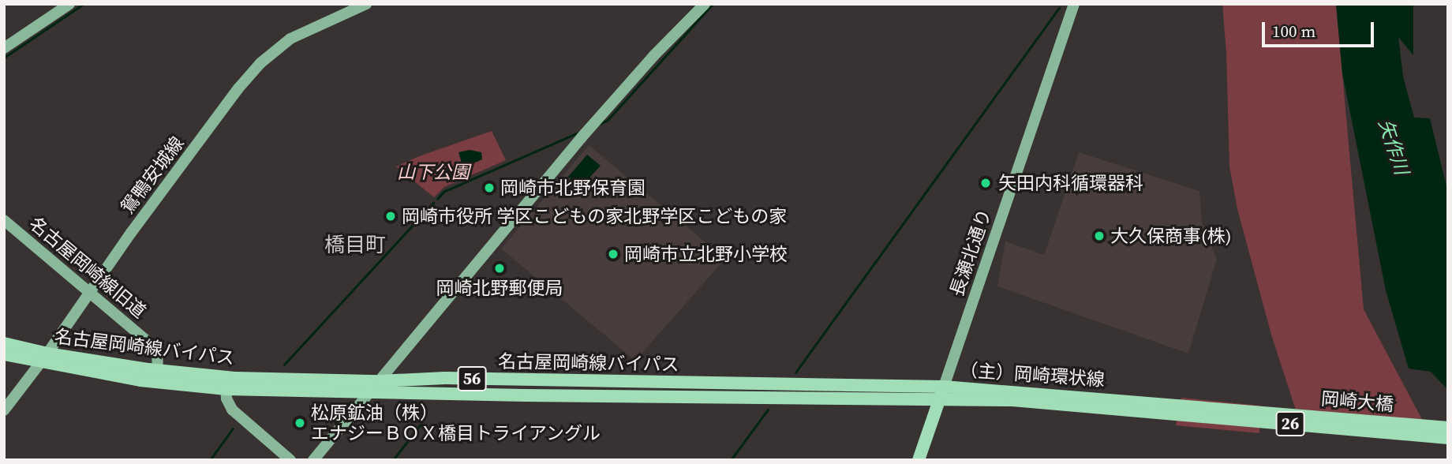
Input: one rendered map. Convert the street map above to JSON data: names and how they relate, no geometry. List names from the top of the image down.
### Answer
{
  "streets": {
    "main road": [
      "名古屋岡崎線バイパス",
      "（主）岡崎環状線",
      "56",
      "岡崎大橋",
      "26"
    ],
    "street": ["鴛鴨安城線", "長瀬北通り", "名古屋岡崎線旧道"]
  },
  "crossings": [
    ["鴛鴨安城線", "名古屋岡崎線旧道"],
    ["鴛鴨安城線", "名古屋岡崎線バイパス"],
    ["長瀬北通り", "名古屋岡崎線バイパス"],
    ["長瀬北通り", "（主）岡崎環状線"],
    ["名古屋岡崎線旧道", "名古屋岡崎線バイパス"],
    ["名古屋岡崎線バイパス", "（主）岡崎環状線"],
    ["（主）岡崎環状線", "岡崎大橋"]
  ],
  "districts": ["橋目町"],
  "water": ["矢作川"],
  "parks": ["山下公園"],
  "places": [
    "矢田内科循環器科",
    "岡崎市北野保育園",
    "岡崎市役所 学区こどもの家北野学区こどもの家",
    "大久保商事(株)",
    "岡崎市立北野小学校",
    "岡崎北野郵便局",
    "松原鉱油（株） エナジーＢＯＸ橋目トライアングル"
  ],
  "scale_bar": "100 m"
}
